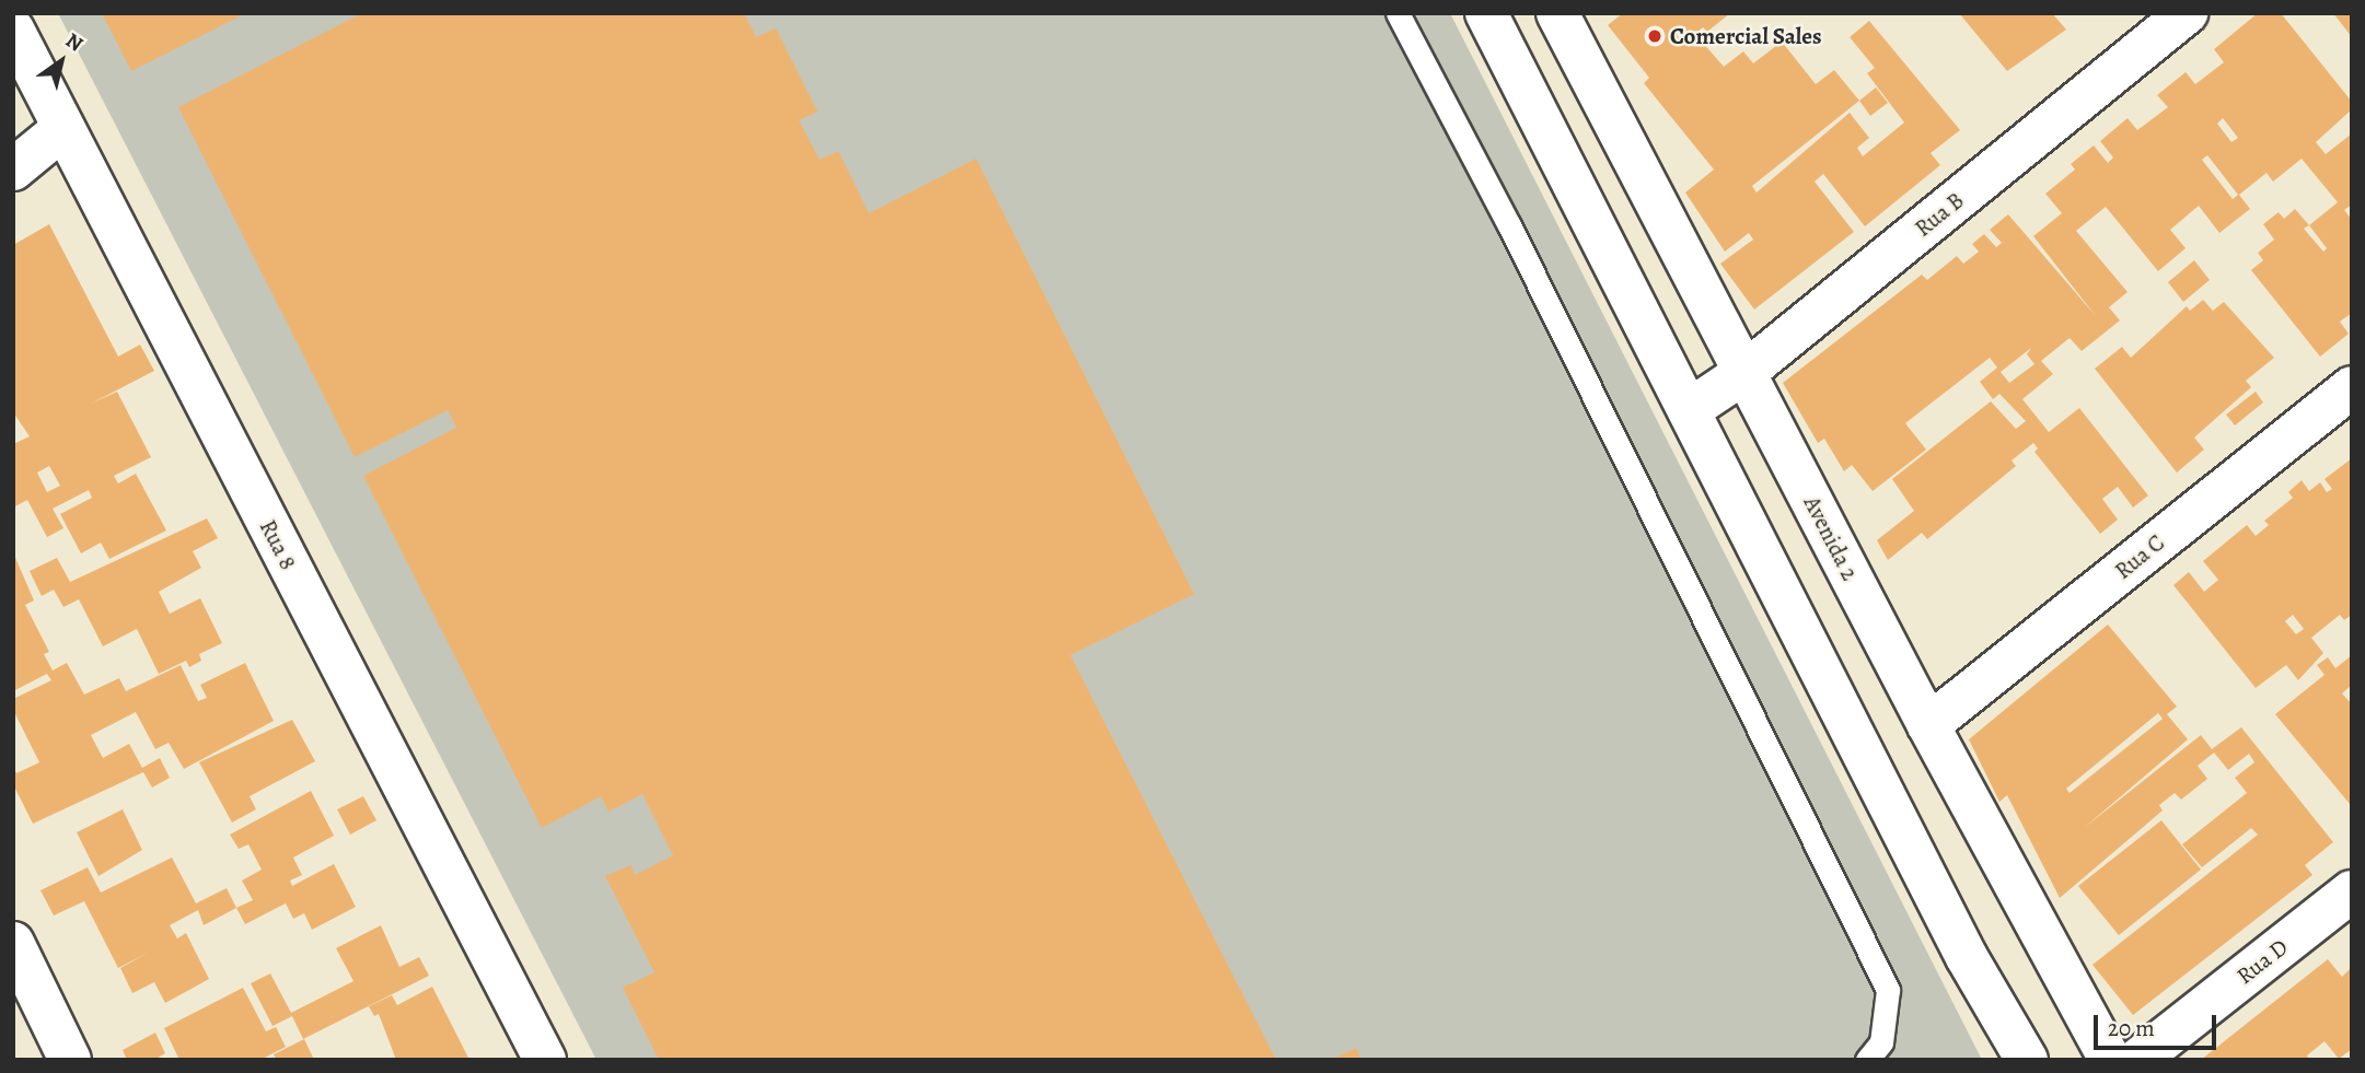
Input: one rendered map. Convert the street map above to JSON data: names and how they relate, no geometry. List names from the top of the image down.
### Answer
{
  "streets": {
    "street": [
      "Rua B",
      "Avenida 2",
      "Rua 8",
      "Rua C",
      "Rua D"
    ]
  },
  "crossings": [
    ["Rua B", "Avenida 2"],
    ["Avenida 2", "Rua C"]
  ],
  "places": ["Comercial Sales"],
  "scale_bar": "20 m",
  "north": "top right"
}
